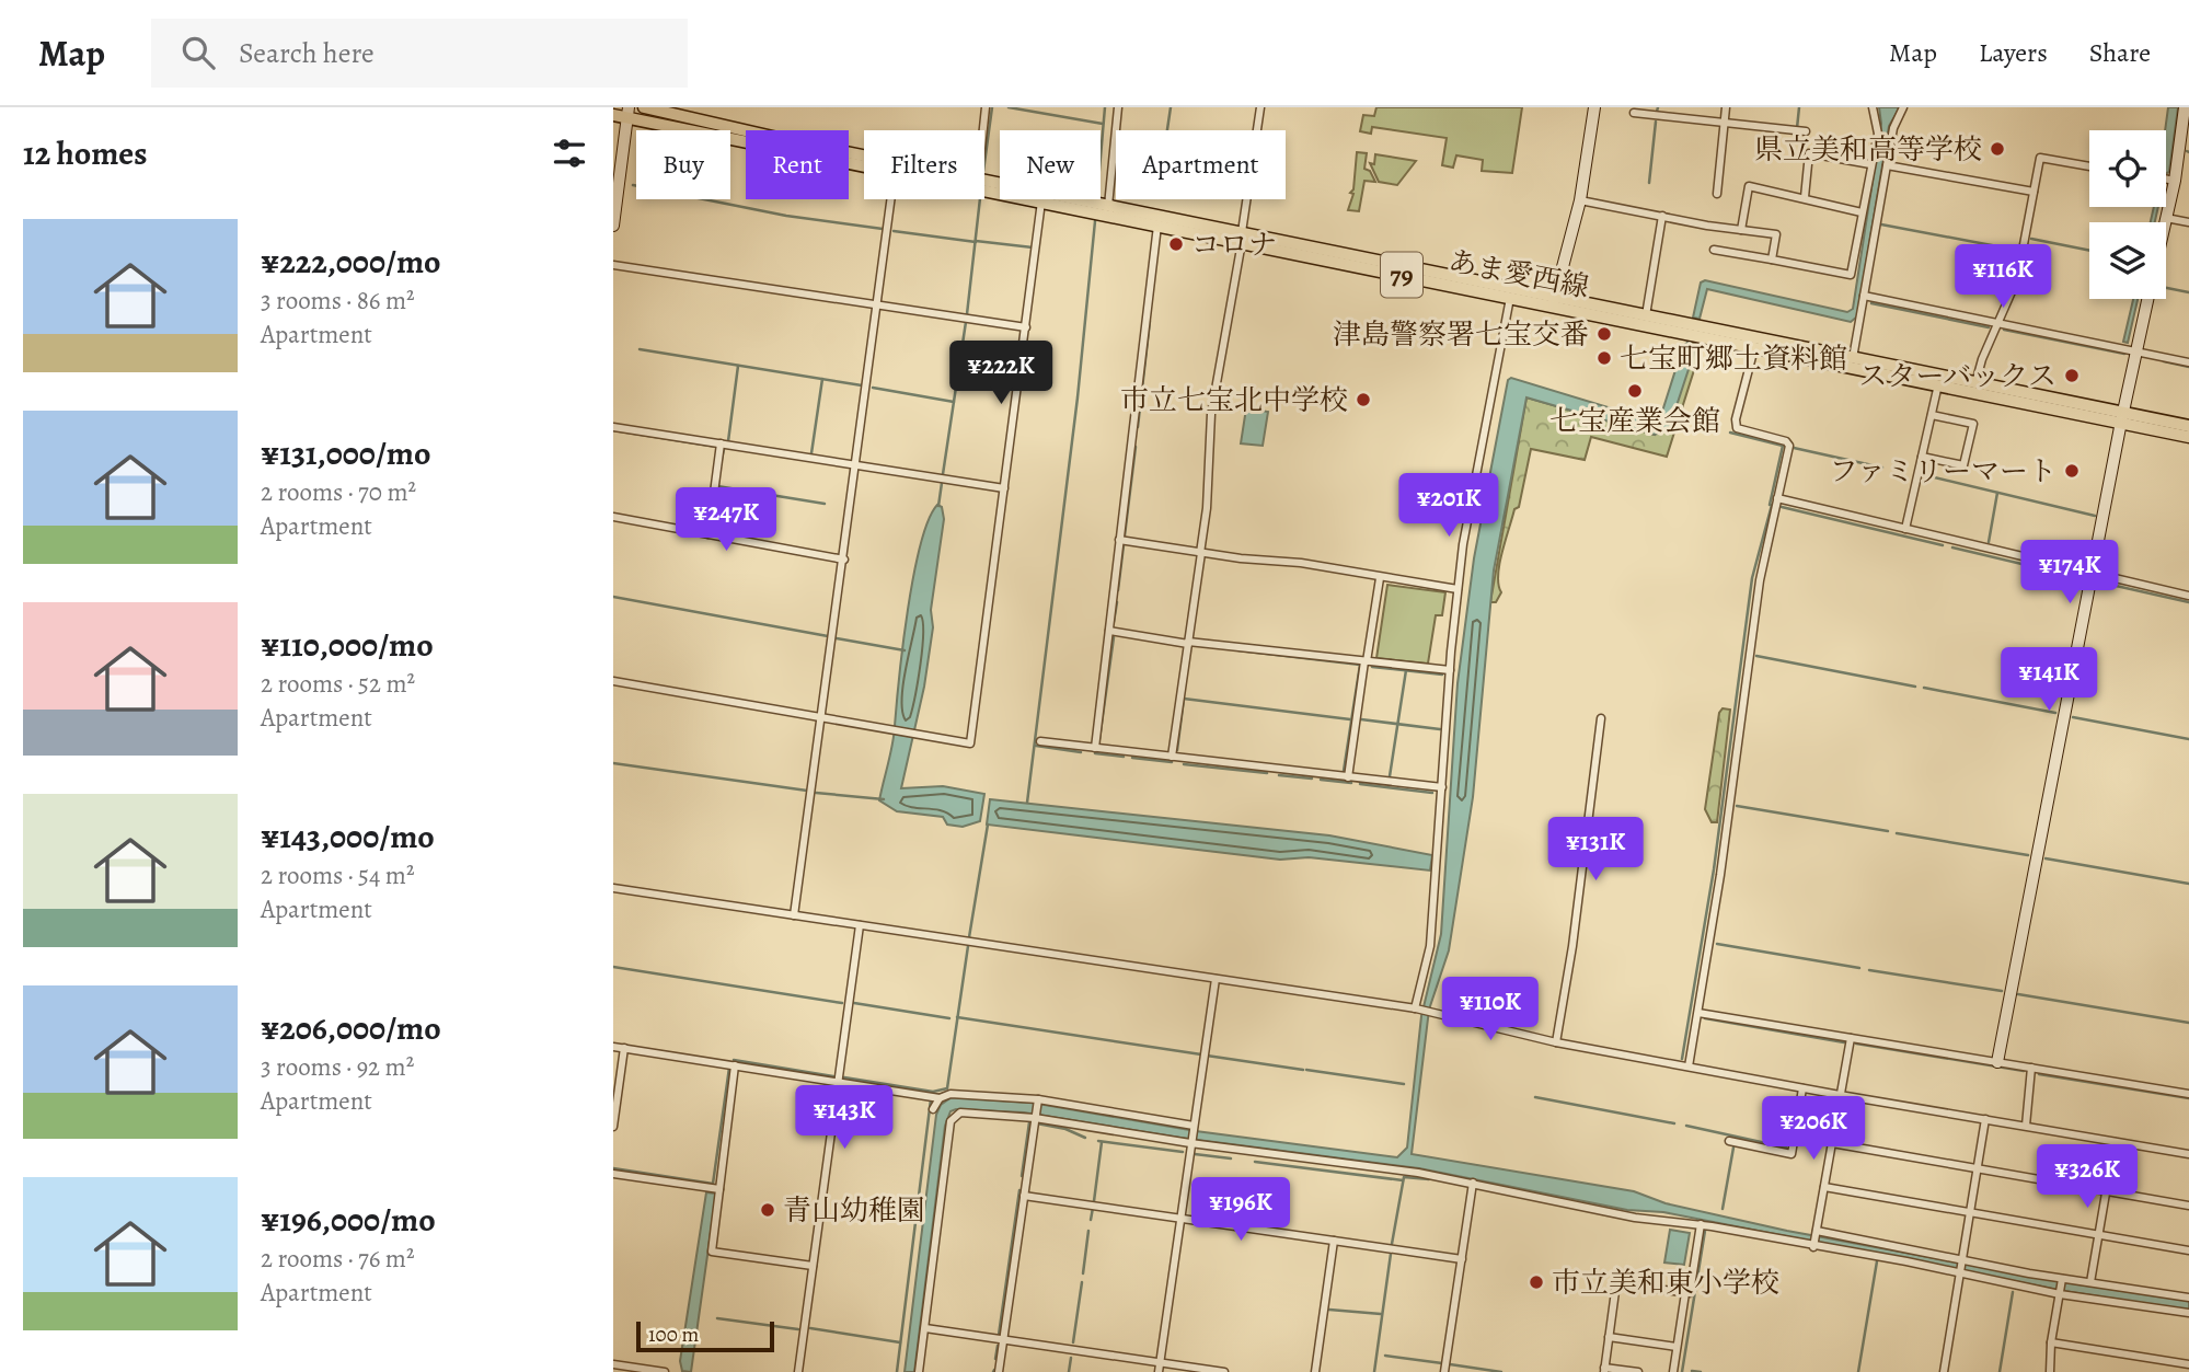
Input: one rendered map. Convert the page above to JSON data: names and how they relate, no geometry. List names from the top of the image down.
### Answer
{
  "streets": {
    "main road": ["あま愛西線", "79"]
  },
  "places": [
    "県立美和高等学校",
    "コロナ",
    "津島警察署七宝交番",
    "七宝町郷土資料館",
    "スターバックス",
    "七宝産業会館",
    "市立七宝北中学校",
    "ファミリーマート",
    "青山幼稚園",
    "市立美和東小学校"
  ],
  "scale_bar": "100 m",
  "page": {
    "header": "Map",
    "search": "Search here",
    "nav": ["Map", "Layers", "Share"],
    "heading": "12 homes",
    "chip": [
      "Buy",
      "Rent",
      "Filters",
      "New",
      "Apartment"
    ],
    "list": [
      {
        "name": "¥222,000/mo",
        "note": "3 rooms · 86 m² · Apartment"
      },
      {
        "name": "¥131,000/mo",
        "note": "2 rooms · 70 m² · Apartment"
      },
      {
        "name": "¥110,000/mo",
        "note": "2 rooms · 52 m² · Apartment"
      },
      {
        "name": "¥143,000/mo",
        "note": "2 rooms · 54 m² · Apartment"
      },
      {
        "name": "¥206,000/mo",
        "note": "3 rooms · 92 m² · Apartment"
      },
      {
        "name": "¥196,000/mo",
        "note": "2 rooms · 76 m² · Apartment"
      }
    ],
    "price": [
      "¥116K",
      "¥222K",
      "¥201K",
      "¥247K",
      "¥174K",
      "¥141K",
      "¥131K",
      "¥110K",
      "¥143K",
      "¥206K",
      "¥326K",
      "¥196K"
    ],
    "scale": "100 m"
  }
}
